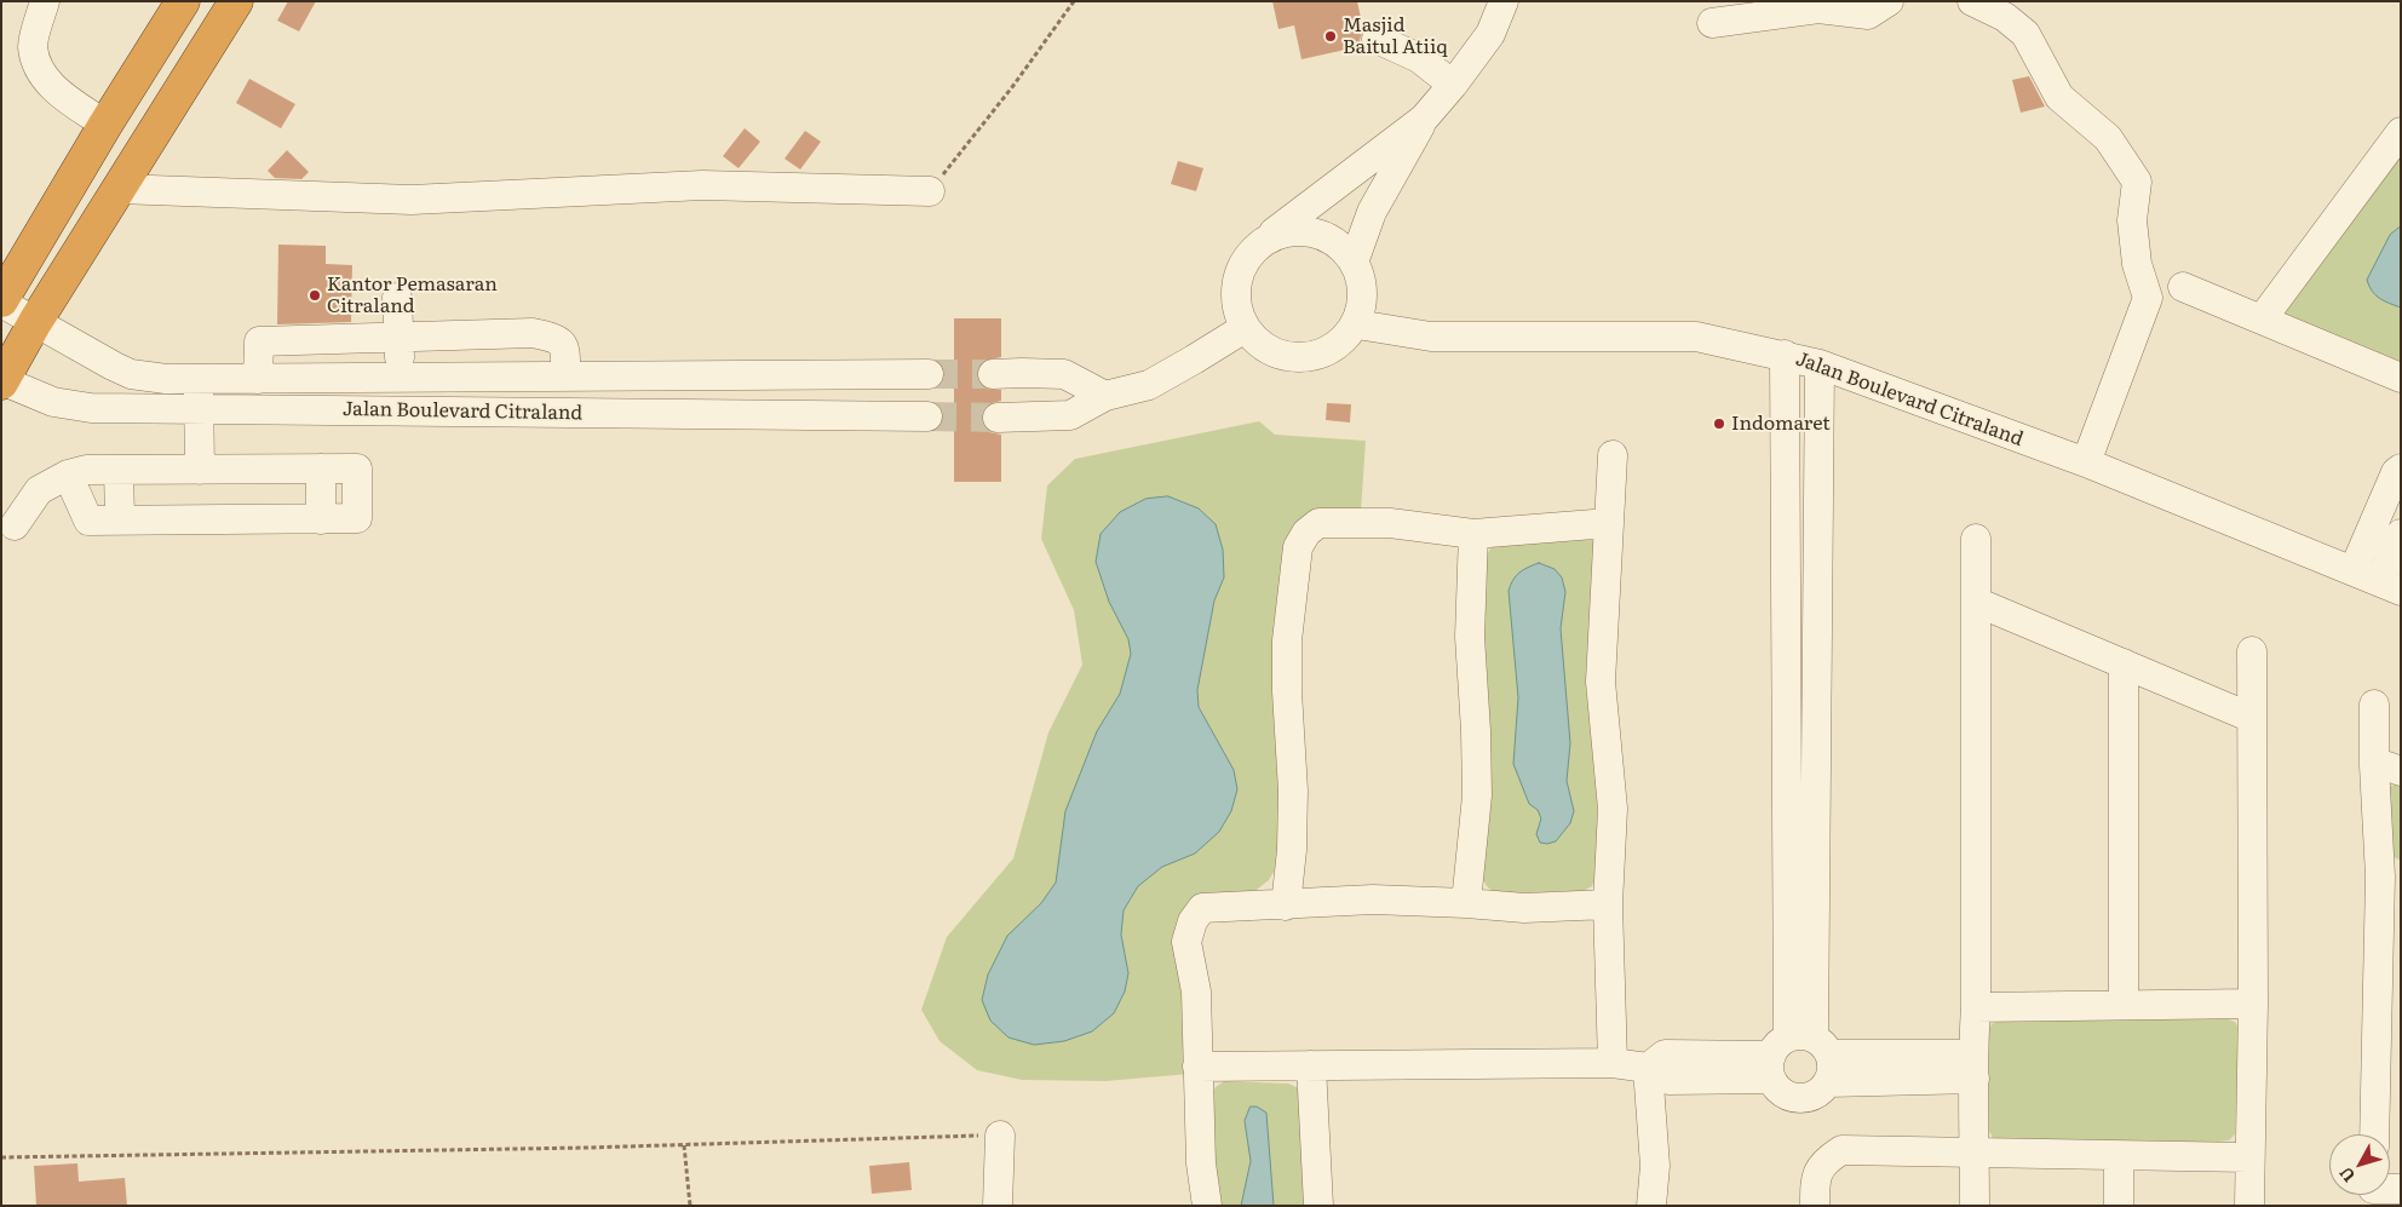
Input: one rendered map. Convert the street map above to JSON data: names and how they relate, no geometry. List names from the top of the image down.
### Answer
{
  "streets": {
    "street": ["Jalan Boulevard Citraland"]
  },
  "places": ["Masjid Baitul Atiiq", "Kantor Pemasaran Citraland", "Indomaret"],
  "north": "bottom left"
}
